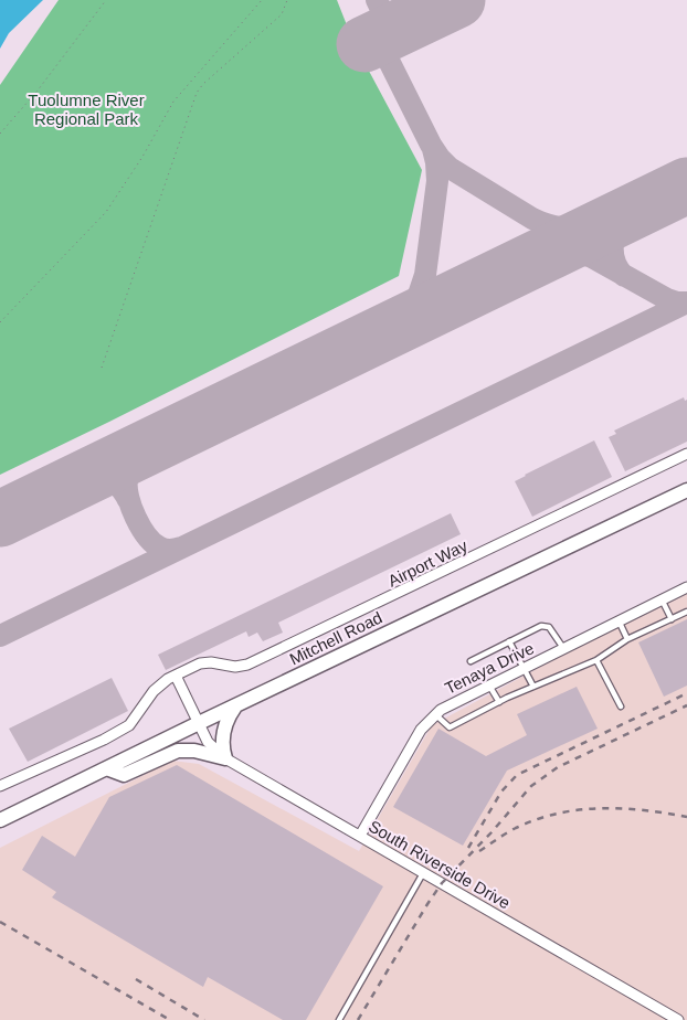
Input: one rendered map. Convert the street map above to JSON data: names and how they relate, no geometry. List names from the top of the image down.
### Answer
{
  "streets": {
    "main road": ["Mitchell Road"],
    "street": ["Airport Way", "Tenaya Drive", "South Riverside Drive"]
  },
  "crossings": [
    ["Mitchell Road", "South Riverside Drive"],
    ["Tenaya Drive", "South Riverside Drive"]
  ],
  "parks": ["Tuolumne River Regional Park"]
}
